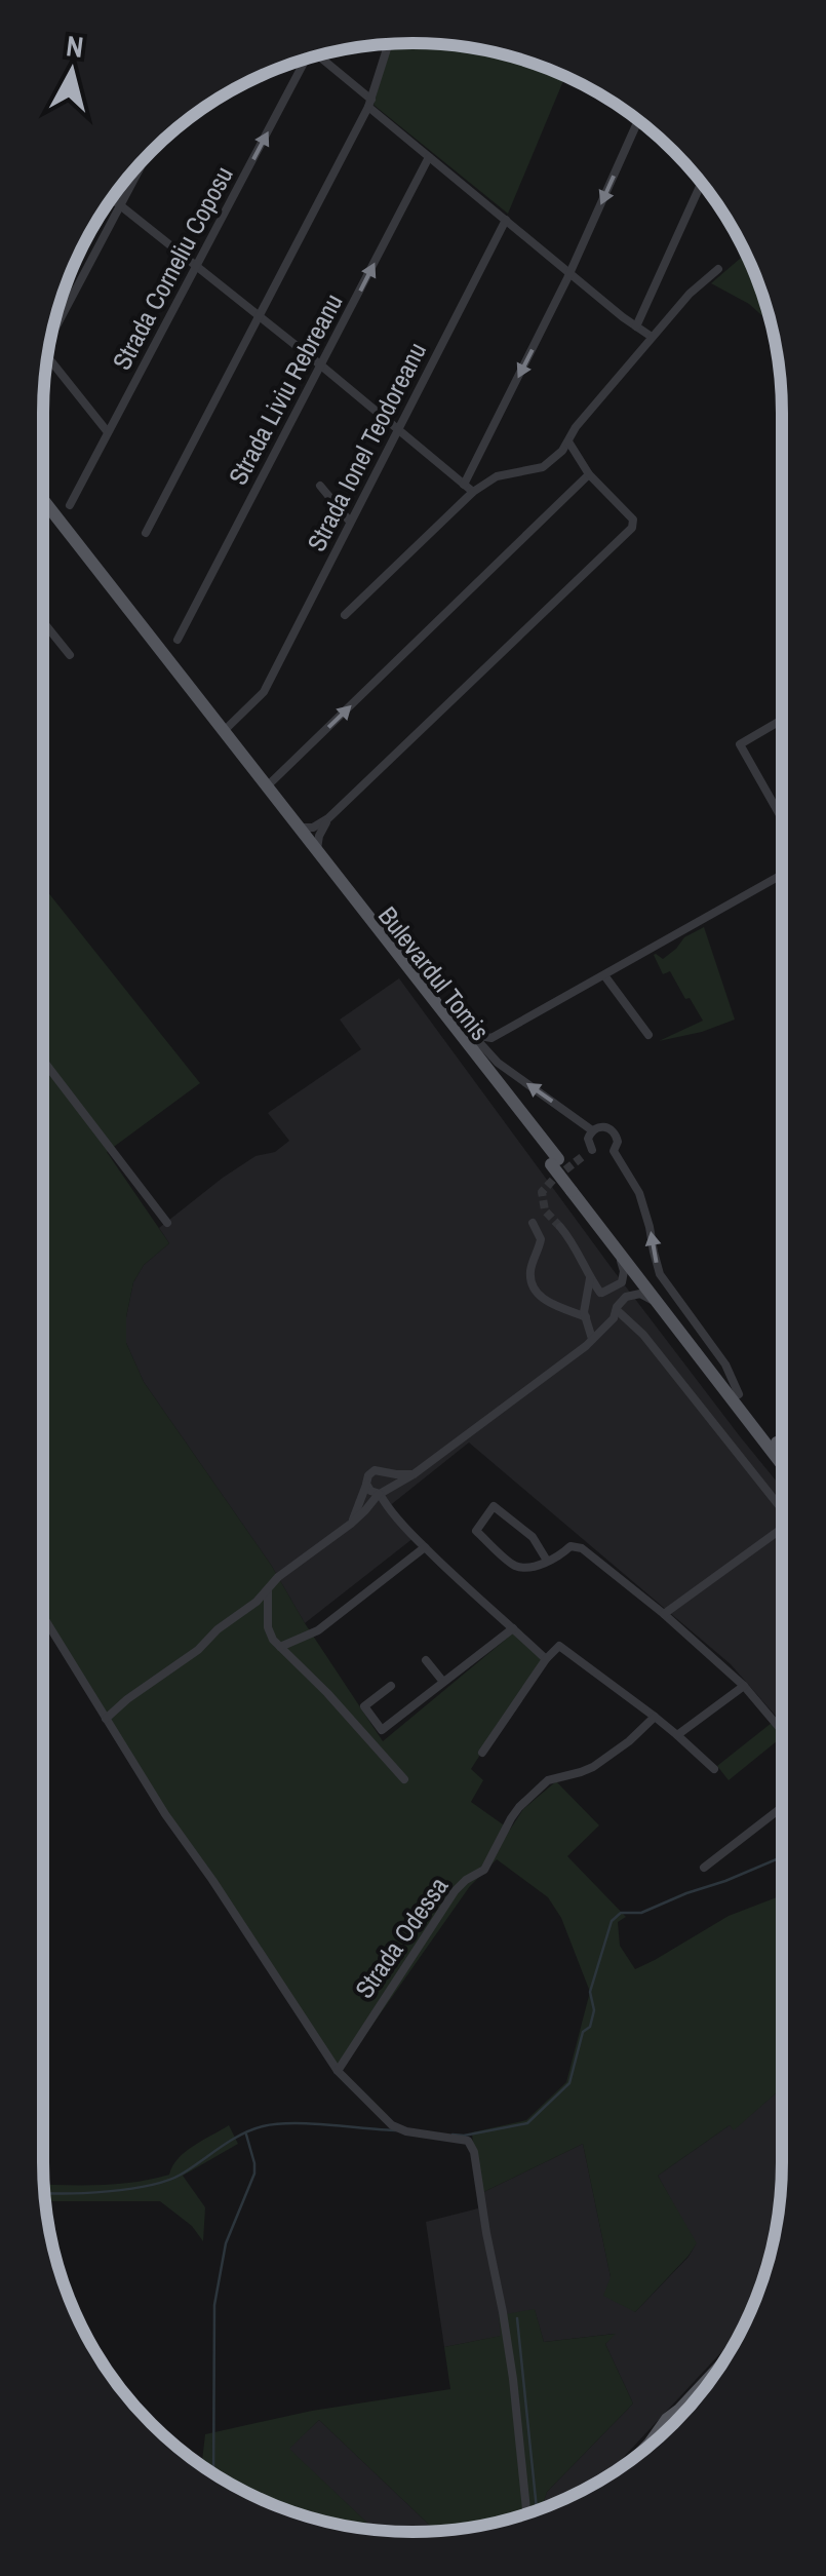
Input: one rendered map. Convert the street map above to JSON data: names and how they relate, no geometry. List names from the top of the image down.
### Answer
{
  "streets": {
    "main road": ["Bulevardul Tomis"],
    "street": [
      "Strada Corneliu Coposu",
      "Strada Liviu Rebreanu",
      "Strada Ionel Teodoreanu",
      "Strada Odessa"
    ]
  },
  "crossings": [
    ["Strada Ionel Teodoreanu", "Bulevardul Tomis"]
  ],
  "one_way": ["Strada Corneliu Coposu", "Strada Liviu Rebreanu"],
  "north": "top"
}
